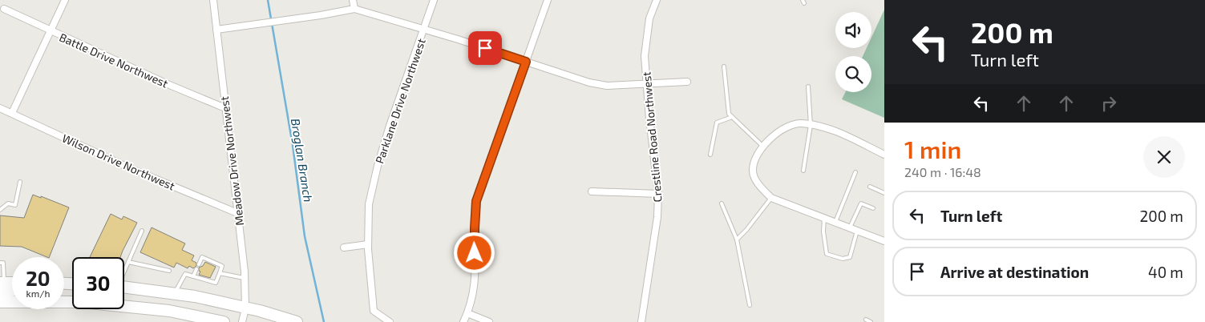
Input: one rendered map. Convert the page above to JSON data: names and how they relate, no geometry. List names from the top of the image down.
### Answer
{
  "streets": {
    "street": [
      "Battle Drive Northwest",
      "Parklane Drive Northwest",
      "Crestline Road Northwest",
      "Meadow Drive Northwest",
      "Wilson Drive Northwest"
    ]
  },
  "crossings": [
    ["Battle Drive Northwest", "Meadow Drive Northwest"],
    ["Meadow Drive Northwest", "Wilson Drive Northwest"]
  ],
  "water": ["Broglan Branch"],
  "page": {
    "turn": ["200 m", "Turn left"],
    "heading": ["1 min", "240 m · 16:48"],
    "list": [
      {
        "name": "Turn left",
        "value": "200 m"
      },
      {
        "name": "Arrive at destination",
        "value": "40 m"
      }
    ],
    "speed": "20 km/h",
    "limit": "30"
  }
}
